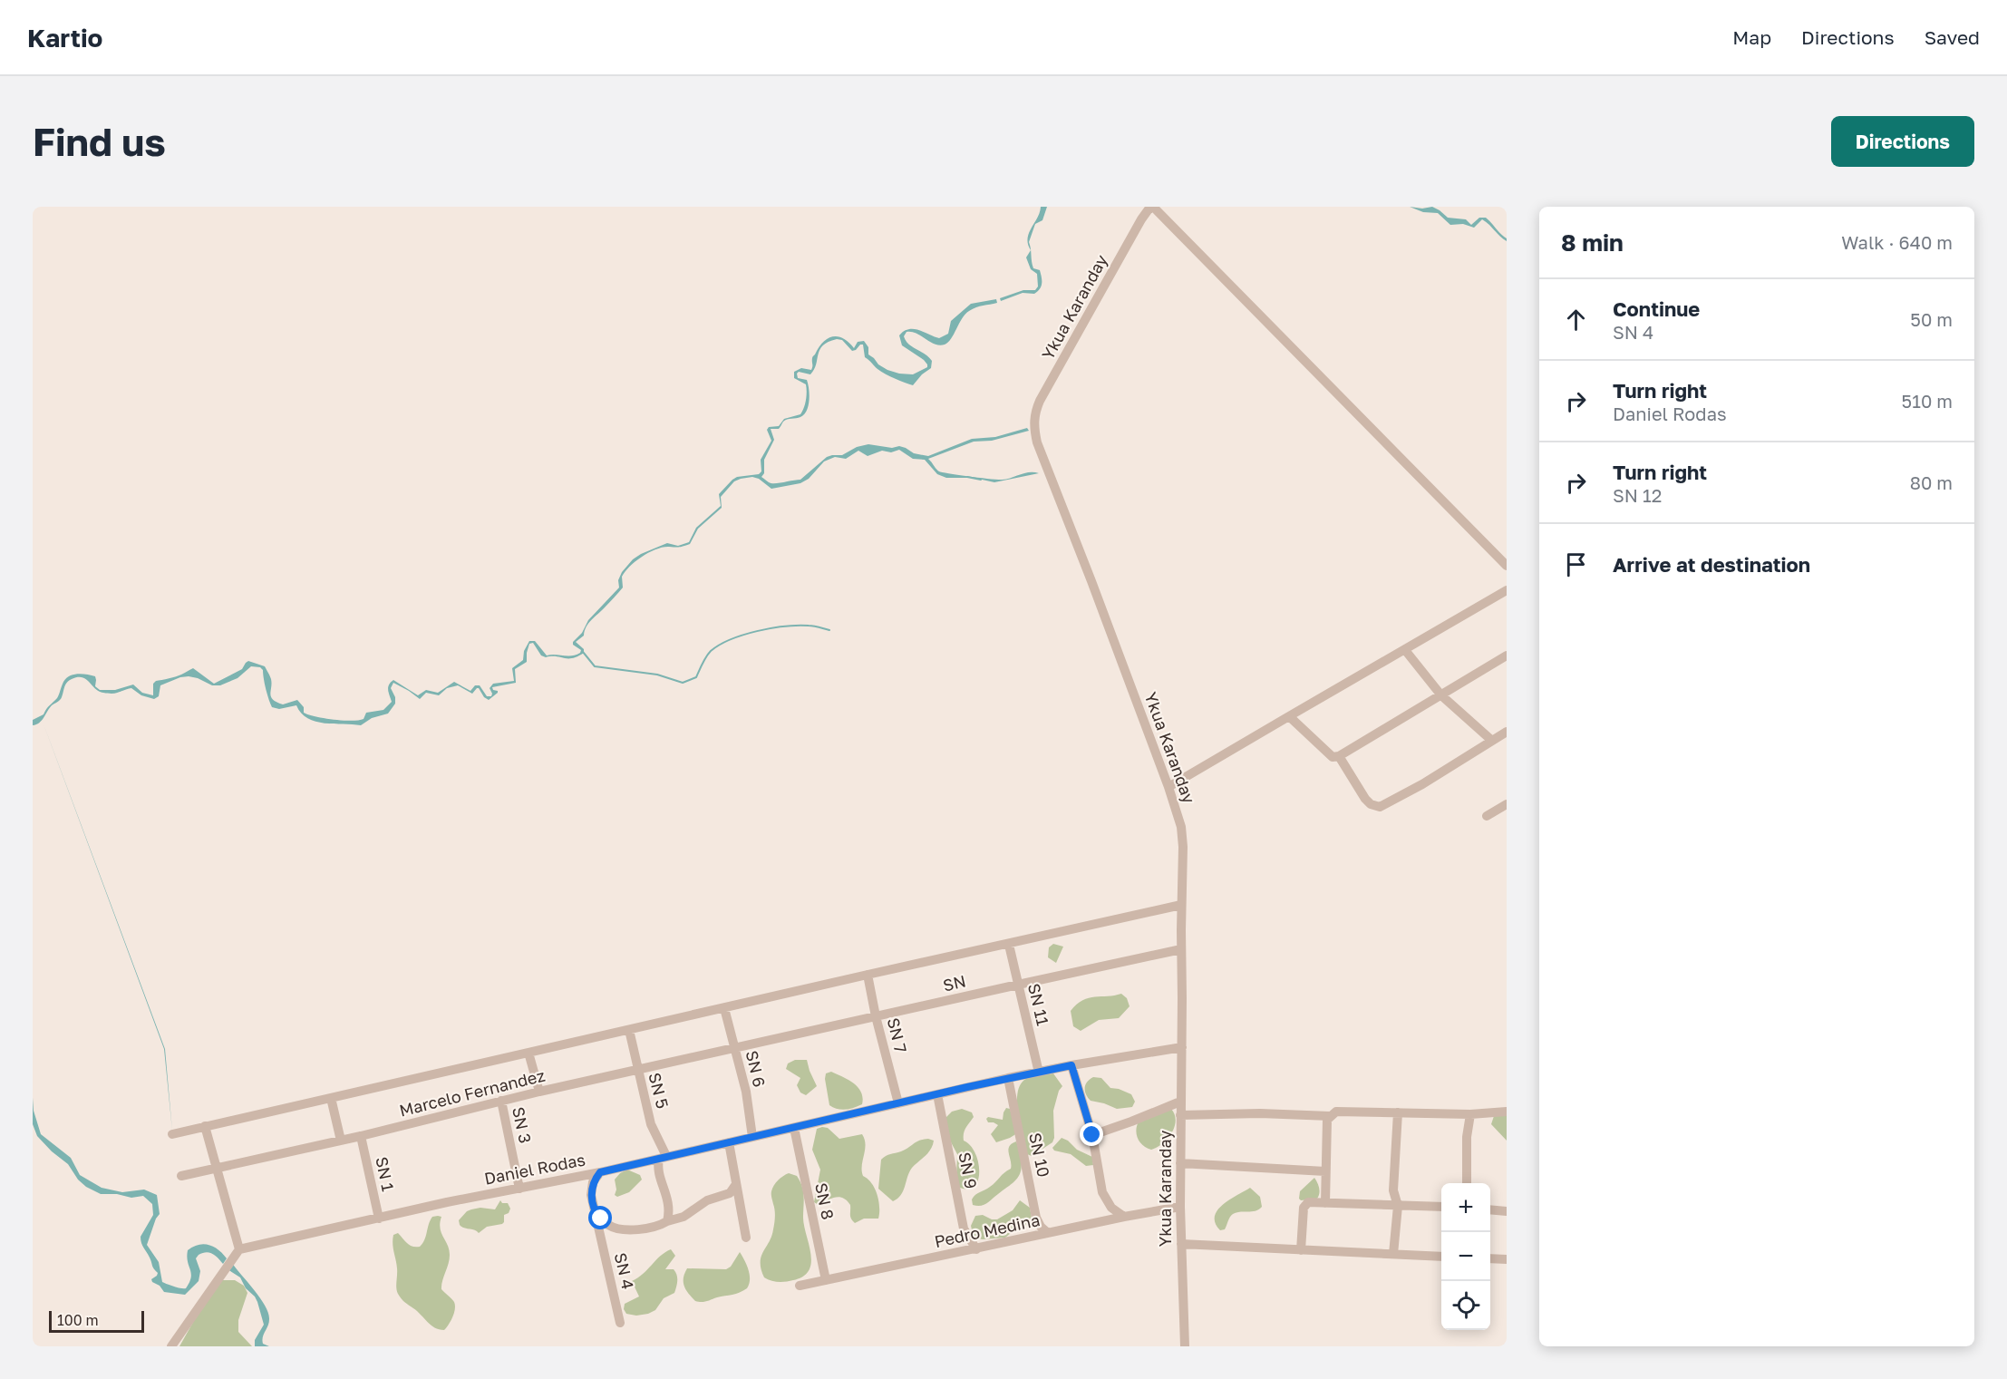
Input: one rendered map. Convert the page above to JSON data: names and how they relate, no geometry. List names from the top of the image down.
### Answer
{
  "streets": {
    "street": [
      "Ykua Karanday",
      "SN",
      "SN 11",
      "SN 7",
      "SN 6",
      "SN 5",
      "Marcelo Fernandez",
      "SN 3",
      "SN 10",
      "Daniel Rodas",
      "SN 9",
      "SN 1",
      "SN 8",
      "Pedro Medina",
      "SN 4"
    ]
  },
  "crossings": [
    ["Ykua Karanday", "SN"],
    ["Ykua Karanday", "Daniel Rodas"],
    ["Ykua Karanday", "Pedro Medina"],
    ["SN", "SN 11"],
    ["SN", "SN 7"],
    ["SN", "SN 6"],
    ["SN", "Marcelo Fernandez"],
    ["SN 11", "Daniel Rodas"],
    ["SN 7", "Daniel Rodas"],
    ["SN 6", "Marcelo Fernandez"],
    ["SN 6", "Daniel Rodas"],
    ["SN 5", "Marcelo Fernandez"],
    ["SN 5", "Daniel Rodas"],
    ["Marcelo Fernandez", "SN 3"],
    ["Marcelo Fernandez", "SN 1"],
    ["SN 3", "Daniel Rodas"],
    ["SN 10", "Daniel Rodas"],
    ["SN 10", "Pedro Medina"],
    ["Daniel Rodas", "SN 9"],
    ["Daniel Rodas", "SN 1"],
    ["Daniel Rodas", "SN 8"],
    ["SN 9", "Pedro Medina"],
    ["SN 8", "Pedro Medina"]
  ],
  "scale_bar": "100 m",
  "page": {
    "header": "Kartio",
    "nav": ["Map", "Directions", "Saved"],
    "buttons": "Directions",
    "title": "Find us",
    "heading": ["8 min", "Walk · 640 m"],
    "list": [
      ["Continue", "SN 4", "50 m"],
      ["Turn right", "Daniel Rodas", "510 m"],
      ["Turn right", "SN 12", "80 m"],
      "Arrive at destination"
    ],
    "map_buttons": ["+", "−"],
    "scale": "100 m"
  }
}
